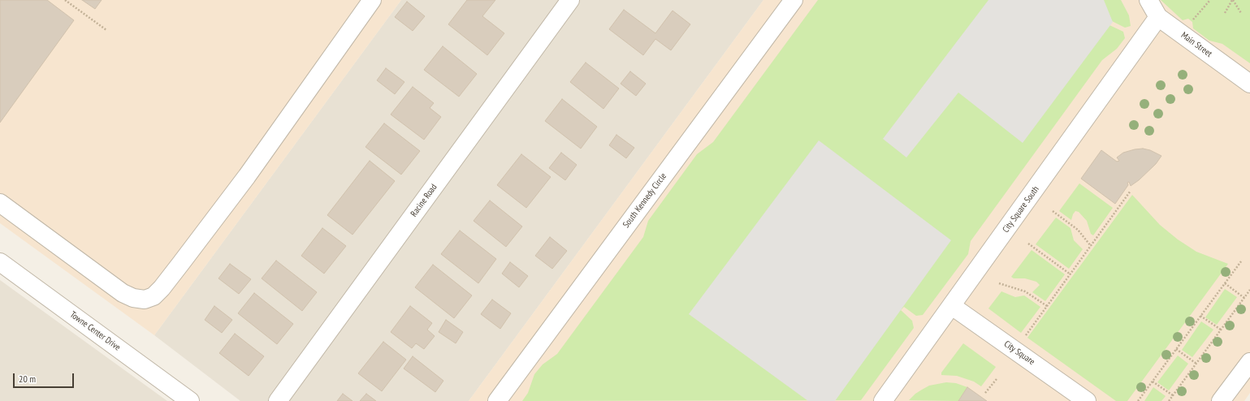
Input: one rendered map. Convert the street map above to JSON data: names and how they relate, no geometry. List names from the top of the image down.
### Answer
{
  "streets": {
    "street": [
      "Main Street",
      "Racine Road",
      "South Kennedy Circle",
      "City Square South",
      "Towne Center Drive",
      "City Square"
    ]
  },
  "crossings": [
    ["Main Street", "City Square South"],
    ["City Square South", "City Square"]
  ],
  "scale_bar": "20 m"
}
